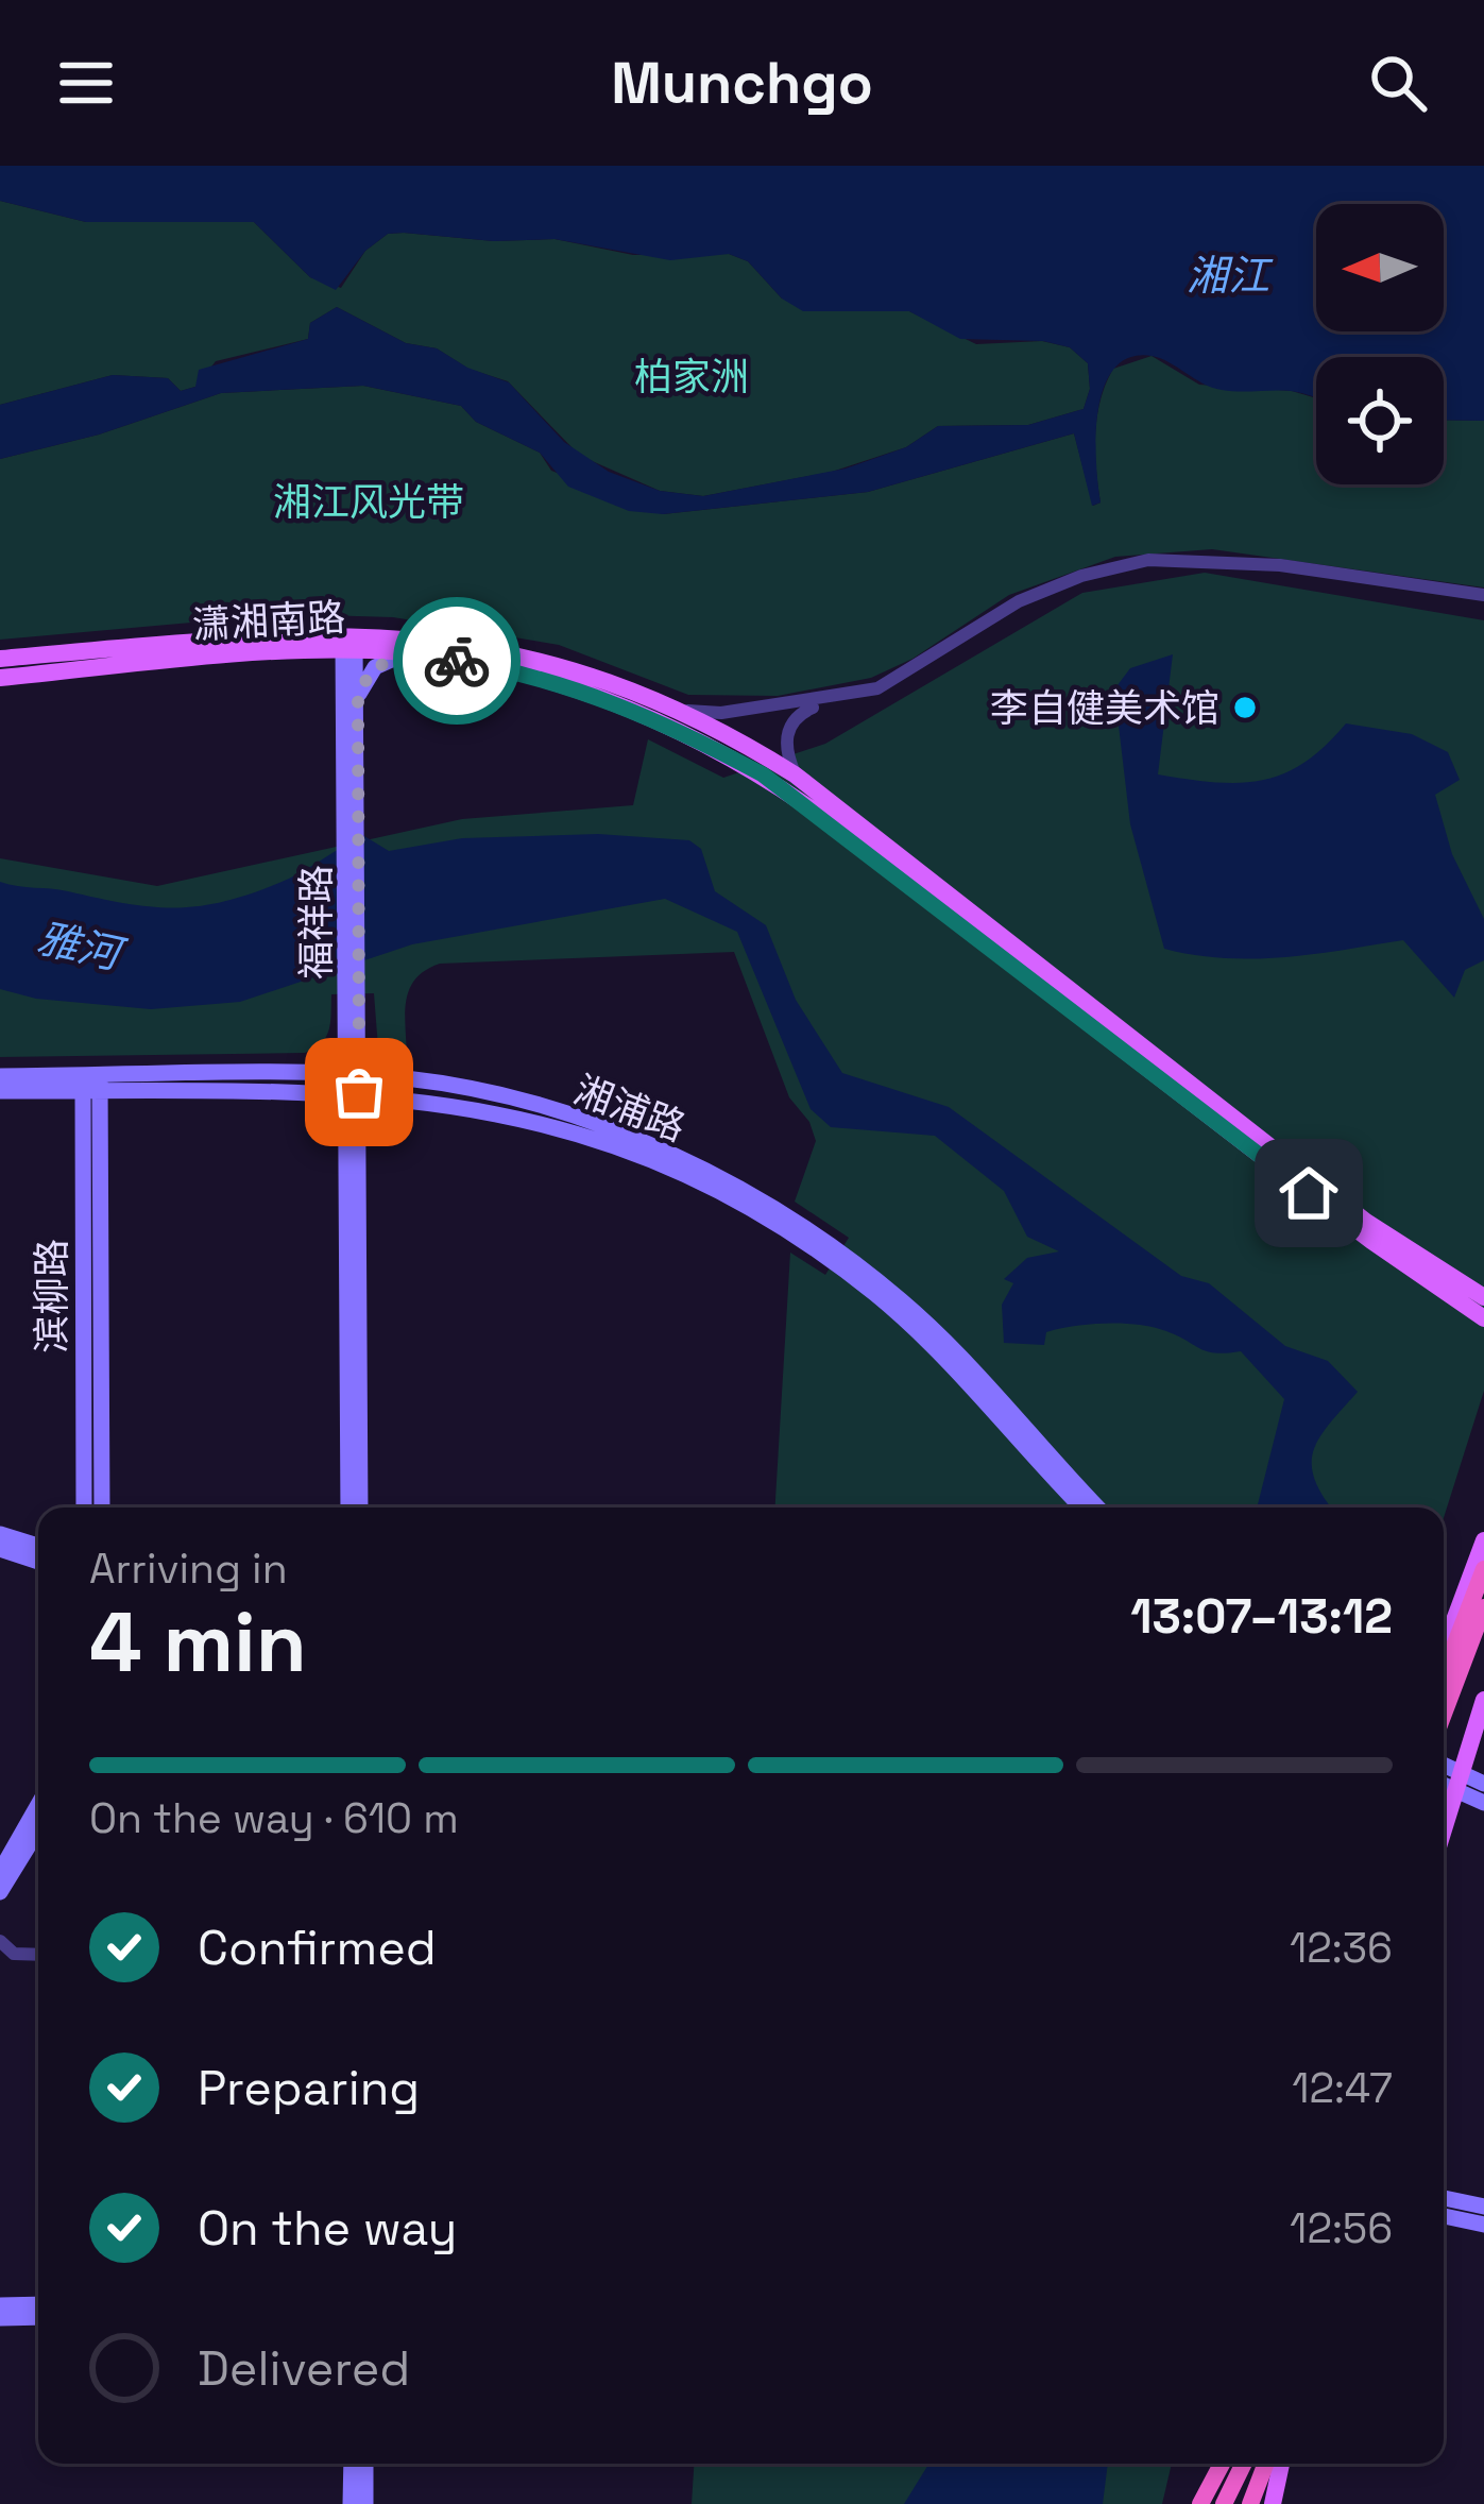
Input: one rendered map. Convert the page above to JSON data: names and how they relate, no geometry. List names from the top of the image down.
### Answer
{
  "streets": {
    "main road": [
      "潇湘南路",
      "福祥路",
      "湘浦路",
      "滨柳路"
    ]
  },
  "crossings": [
    ["潇湘南路", "福祥路"],
    ["福祥路", "湘浦路"],
    ["湘浦路", "滨柳路"]
  ],
  "water": ["湘江", "雅河"],
  "parks": ["柏家洲", "湘江风光带"],
  "places": ["李自健美术馆"],
  "north": "left",
  "page": {
    "header": "Munchgo",
    "heading": ["4 min", "Arriving in", "13:07–13:12"],
    "bar": "On the way · 610 m",
    "list": [
      ["Confirmed", "12:36"],
      ["Preparing", "12:47"],
      ["On the way", "12:56"],
      "Delivered"
    ]
  }
}
